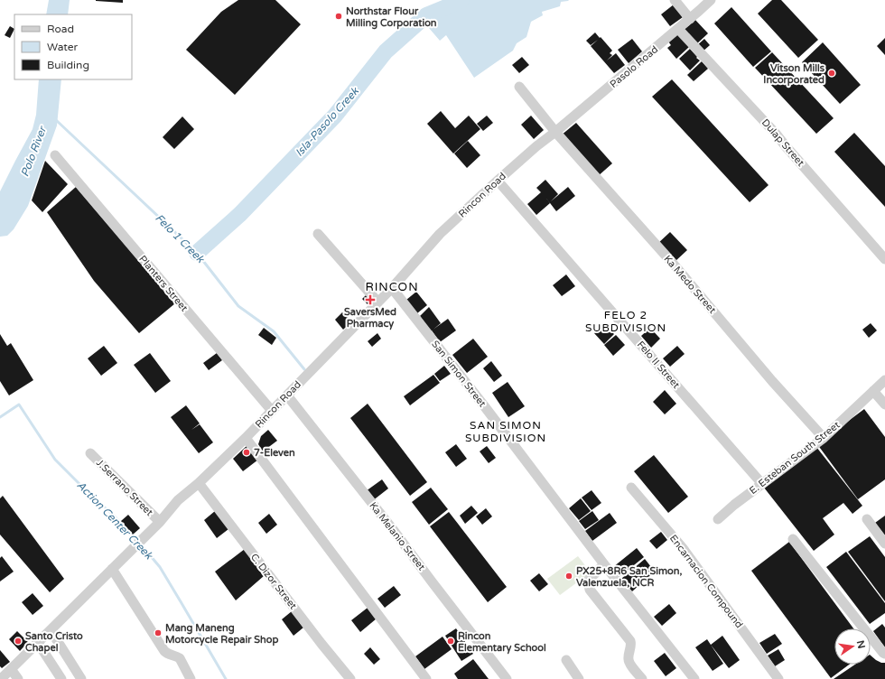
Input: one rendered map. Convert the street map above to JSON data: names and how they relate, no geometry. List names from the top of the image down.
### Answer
{
  "streets": {
    "street": [
      "Pasolo Road",
      "Dulap Street",
      "Rincon Road",
      "Planters Street",
      "Ka Medo Street",
      "Felo II Street",
      "San Simon Street",
      "E. Esteban South Street",
      "J.Serrano Street",
      "Ka Melanio Street",
      "C. Dizor Street",
      "Encarnacion Compound"
    ]
  },
  "crossings": [
    ["Pasolo Road", "Dulap Street"],
    ["Pasolo Road", "Rincon Road"],
    ["Pasolo Road", "Ka Medo Street"],
    ["Rincon Road", "Planters Street"],
    ["Rincon Road", "Ka Medo Street"],
    ["Rincon Road", "Felo II Street"],
    ["Rincon Road", "San Simon Street"],
    ["Rincon Road", "J.Serrano Street"],
    ["Rincon Road", "Ka Melanio Street"],
    ["Rincon Road", "C. Dizor Street"],
    ["Ka Medo Street", "E. Esteban South Street"],
    ["Felo II Street", "E. Esteban South Street"]
  ],
  "districts": ["RINCON", "FELO 2 SUBDIVISION", "SAN SIMON SUBDIVISION"],
  "water": [
    "Isla-Pasolo Creek",
    "Polo River",
    "Felo 1 Creek",
    "Action Center Creek"
  ],
  "places": {
    "other": [
      "Northstar Flour Milling Corporation",
      "Vitson Mills Incorporated",
      "7-Eleven",
      "PX25+8R6 San Simon, Valenzuela, NCR",
      "Mang Maneng Motorcycle Repair Shop",
      "Santo Cristo Chapel",
      "Rincon Elementary School"
    ],
    "health": ["SaversMed Pharmacy"]
  },
  "legend": ["Road", "Water", "Building"],
  "north": "right"
}
